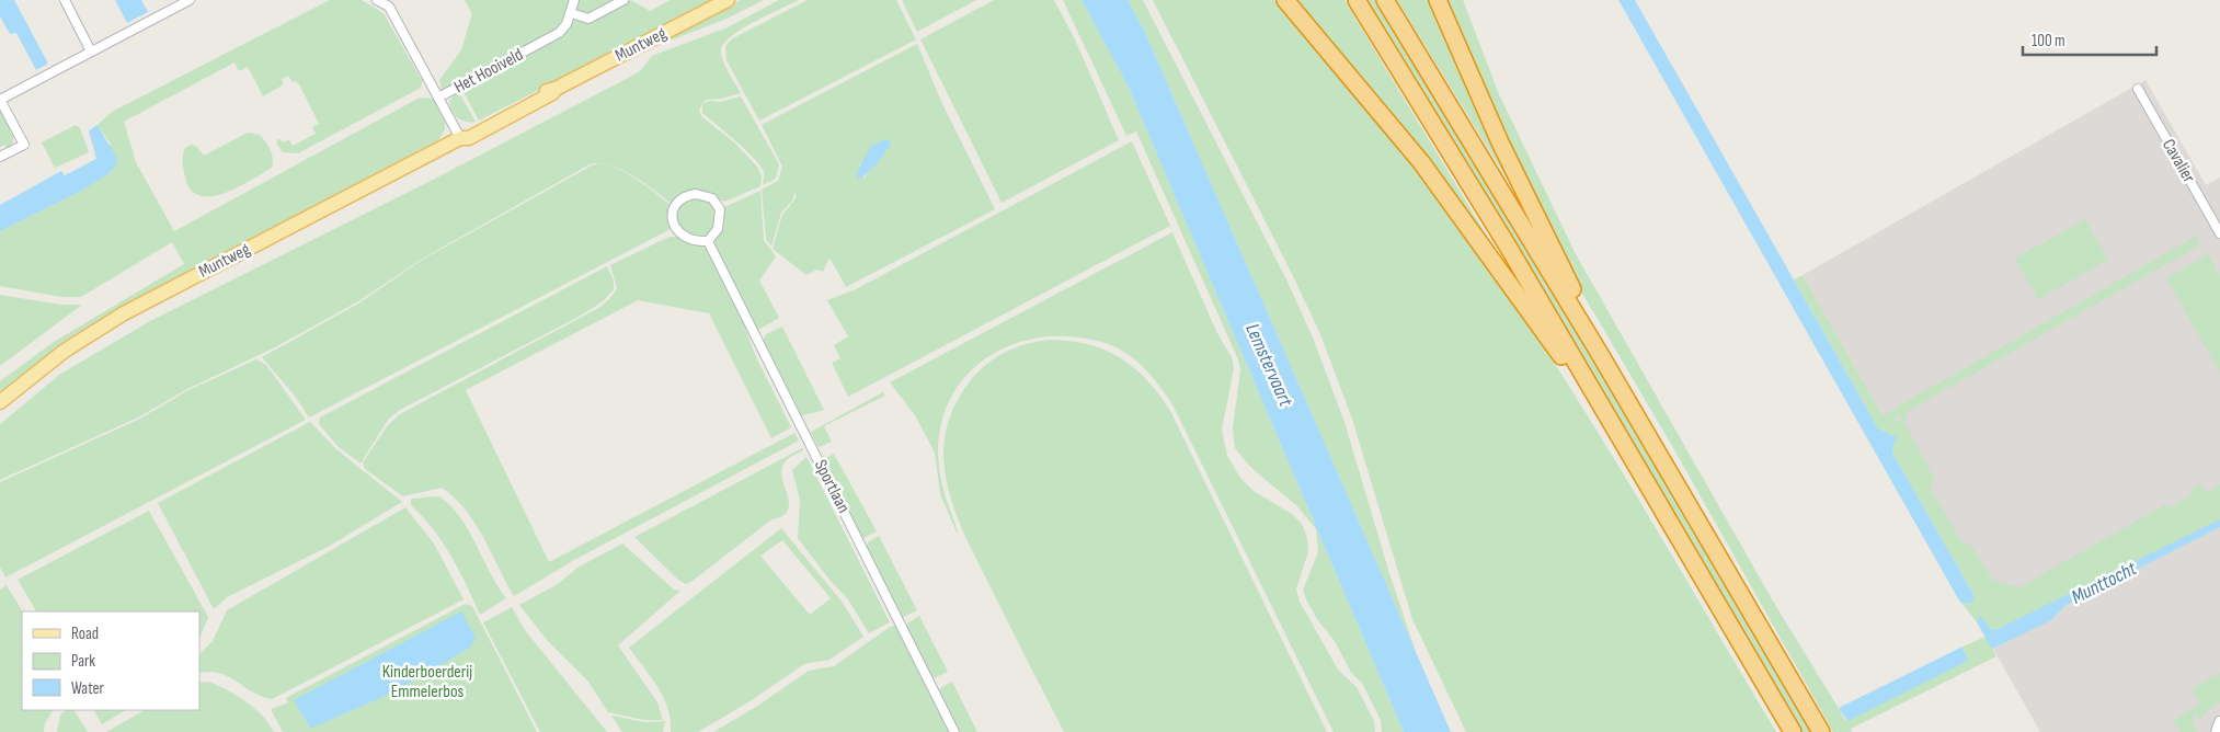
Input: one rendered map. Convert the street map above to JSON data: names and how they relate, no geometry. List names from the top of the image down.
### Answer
{
  "streets": {
    "main road": ["Muntweg"],
    "street": ["Het Hooiveld", "Cavalier", "Sportlaan"]
  },
  "crossings": [
    ["Muntweg", "Het Hooiveld"]
  ],
  "water": ["Lemstervaart", "Munttocht"],
  "parks": ["Kinderboerderij Emmelerbos"],
  "legend": ["Road", "Park", "Water"],
  "scale_bar": "100 m"
}
